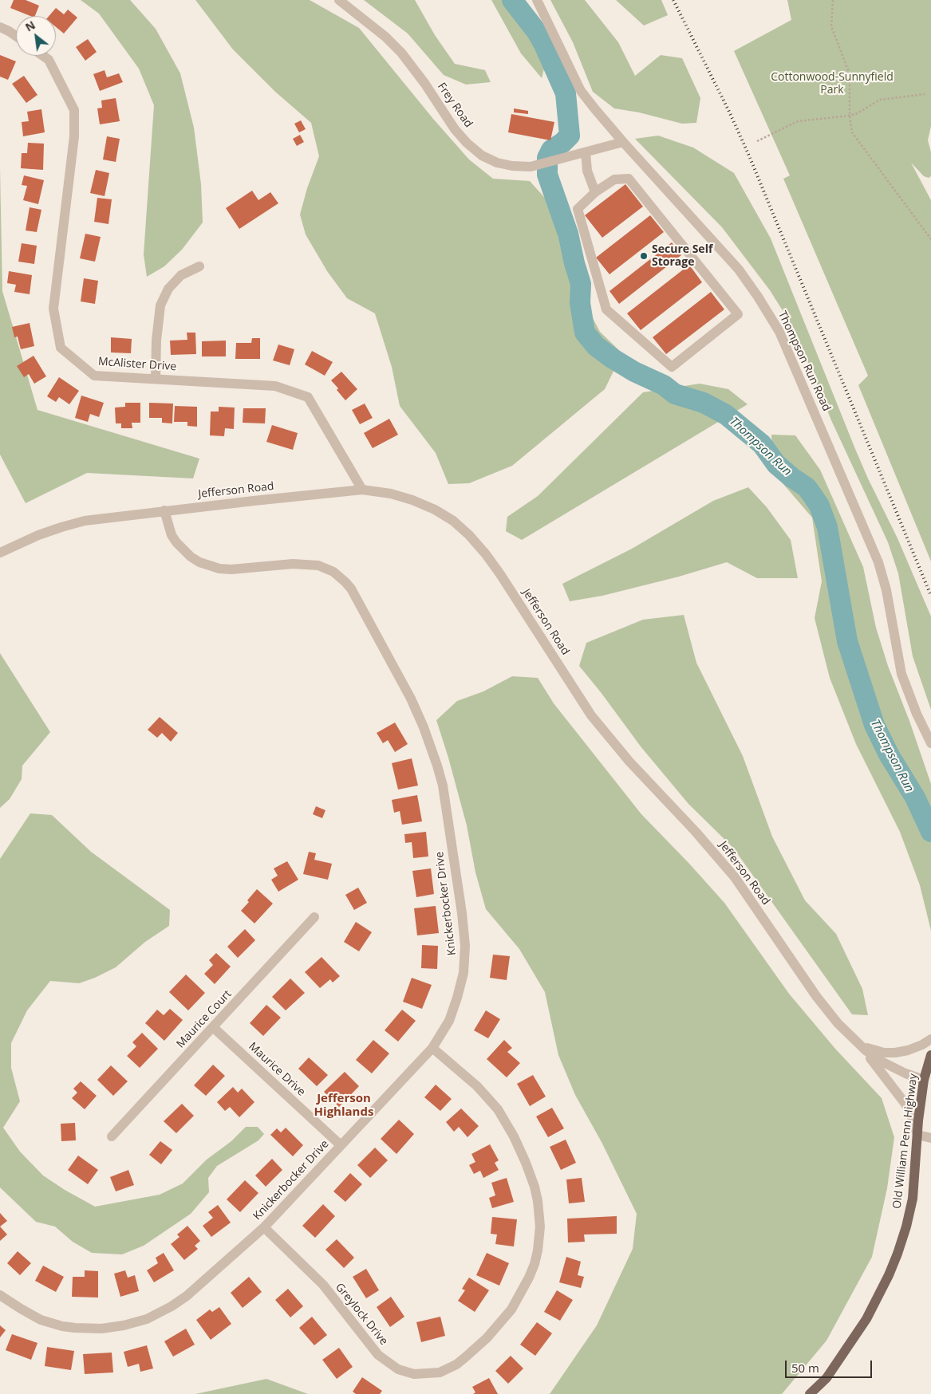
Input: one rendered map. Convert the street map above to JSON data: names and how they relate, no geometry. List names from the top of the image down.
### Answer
{
  "streets": {
    "main road": ["Old William Penn Highway"],
    "street": [
      "Frey Road",
      "Thompson Run Road",
      "McAlister Drive",
      "Jefferson Road",
      "Knickerbocker Drive",
      "Maurice Court",
      "Maurice Drive",
      "Greylock Drive"
    ]
  },
  "crossings": [
    ["Frey Road", "Thompson Run Road"],
    ["McAlister Drive", "Jefferson Road"],
    ["Jefferson Road", "Knickerbocker Drive"],
    ["Jefferson Road", "Old William Penn Highway"],
    ["Knickerbocker Drive", "Maurice Drive"],
    ["Knickerbocker Drive", "Greylock Drive"],
    ["Maurice Court", "Maurice Drive"]
  ],
  "districts": ["Jefferson Highlands"],
  "water": ["Thompson Run"],
  "parks": ["Cottonwood-Sunnyfield Park"],
  "places": ["Secure Self Storage"],
  "scale_bar": "50 m",
  "north": "top left"
}
